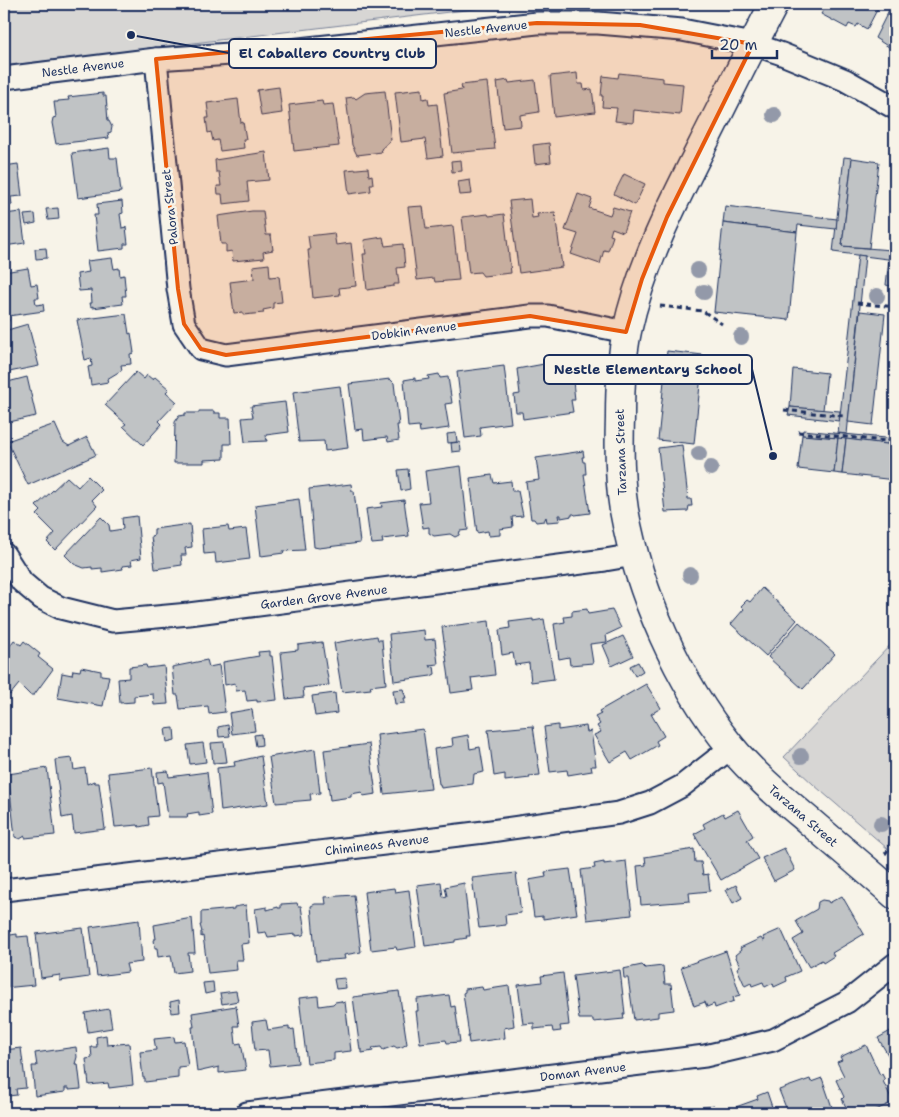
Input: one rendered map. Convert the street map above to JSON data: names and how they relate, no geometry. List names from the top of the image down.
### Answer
{
  "streets": {
    "street": [
      "Nestle Avenue",
      "Palora Street",
      "Dobkin Avenue",
      "Tarzana Street",
      "Garden Grove Avenue",
      "Chimineas Avenue",
      "Doman Avenue"
    ]
  },
  "crossings": [
    ["Nestle Avenue", "Palora Street"],
    ["Nestle Avenue", "Tarzana Street"],
    ["Palora Street", "Dobkin Avenue"],
    ["Dobkin Avenue", "Tarzana Street"],
    ["Tarzana Street", "Garden Grove Avenue"],
    ["Tarzana Street", "Chimineas Avenue"]
  ],
  "places": ["El Caballero Country Club", "Nestle Elementary School"],
  "scale_bar": "20 m"
}
